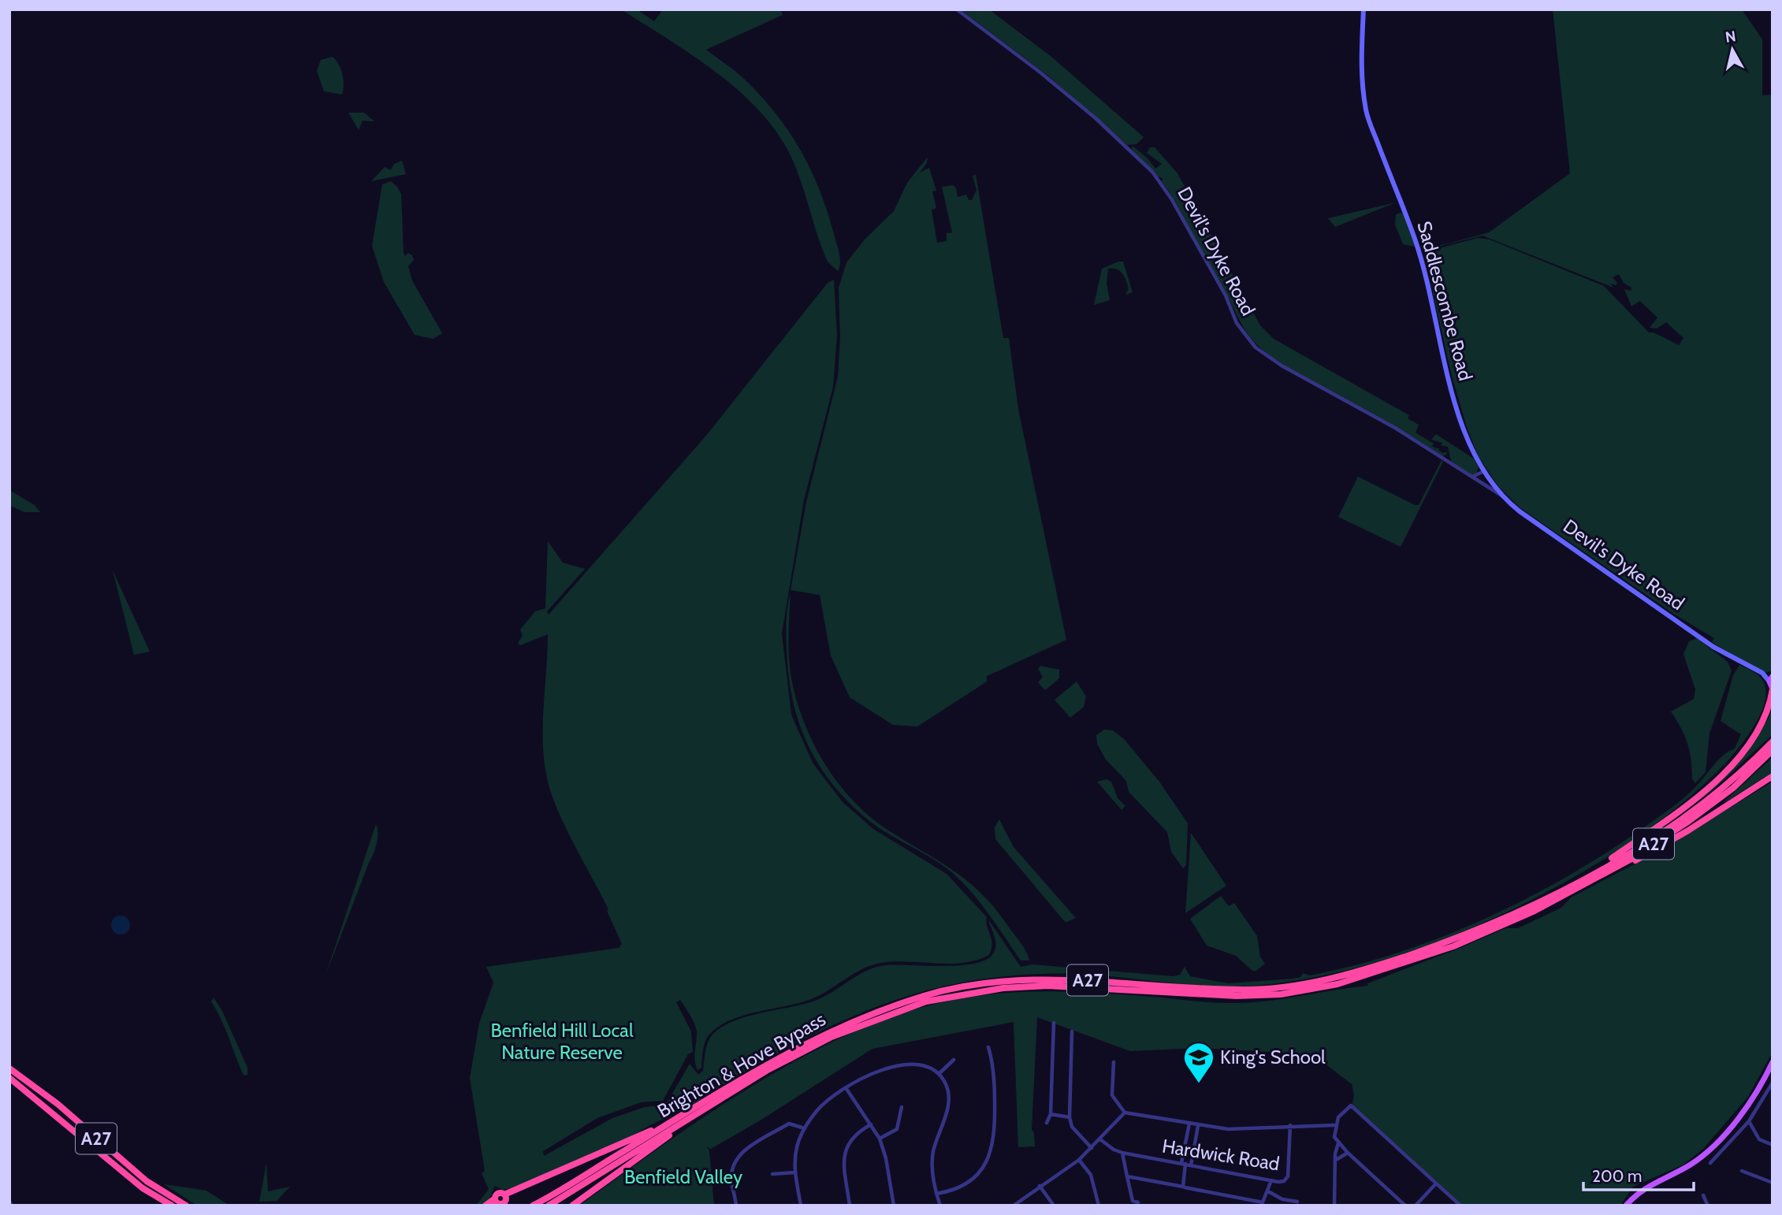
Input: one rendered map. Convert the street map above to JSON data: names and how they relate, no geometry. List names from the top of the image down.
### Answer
{
  "streets": {
    "highway": ["A27", "Brighton & Hove Bypass"],
    "street": ["Devil's Dyke Road", "Saddlescombe Road", "Hardwick Road"]
  },
  "crossings": [
    ["Devil's Dyke Road", "Saddlescombe Road"],
    ["A27", "Brighton & Hove Bypass"]
  ],
  "parks": ["Benfield Hill Local Nature Reserve", "Benfield Valley"],
  "places": {
    "school or university": ["King's School"]
  },
  "scale_bar": "200 m",
  "north": "top"
}
